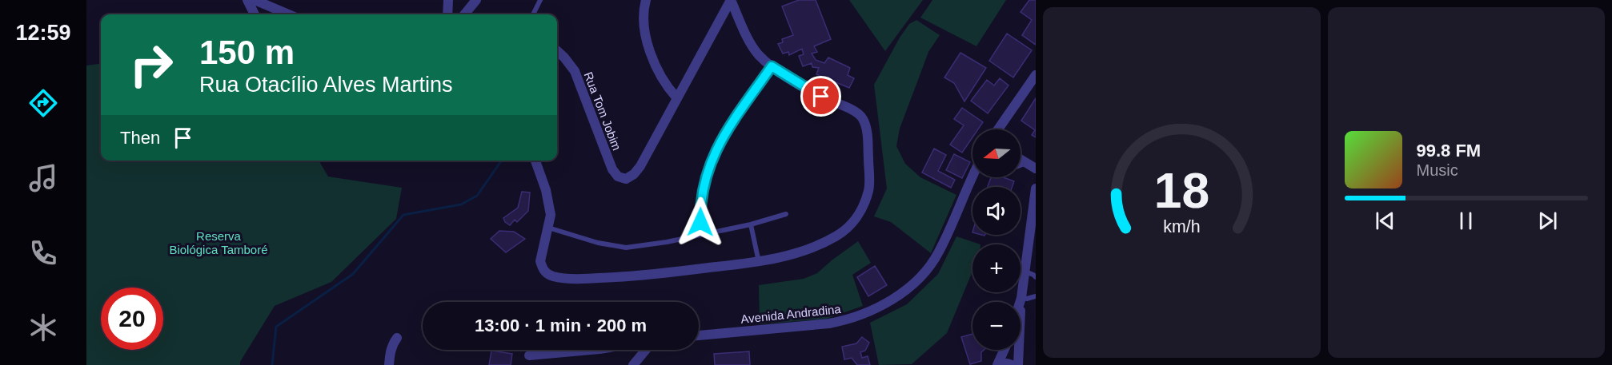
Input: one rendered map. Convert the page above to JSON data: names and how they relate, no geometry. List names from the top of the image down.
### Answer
{
  "streets": {
    "street": ["Rua Tom Jobim", "Avenida Andradina"]
  },
  "parks": ["Reserva Biológica Tamboré"],
  "north": "left",
  "page": {
    "tabs": "12:59",
    "turn": ["150 m", "Rua Otacílio Alves Martins"],
    "then": "Then",
    "map_buttons": ["+", "−"],
    "song": ["99.8 FM", "Music"],
    "limit": "20",
    "trip": "13:00 · 1 min · 200 m",
    "gauge": ["18", "km/h"]
  }
}
